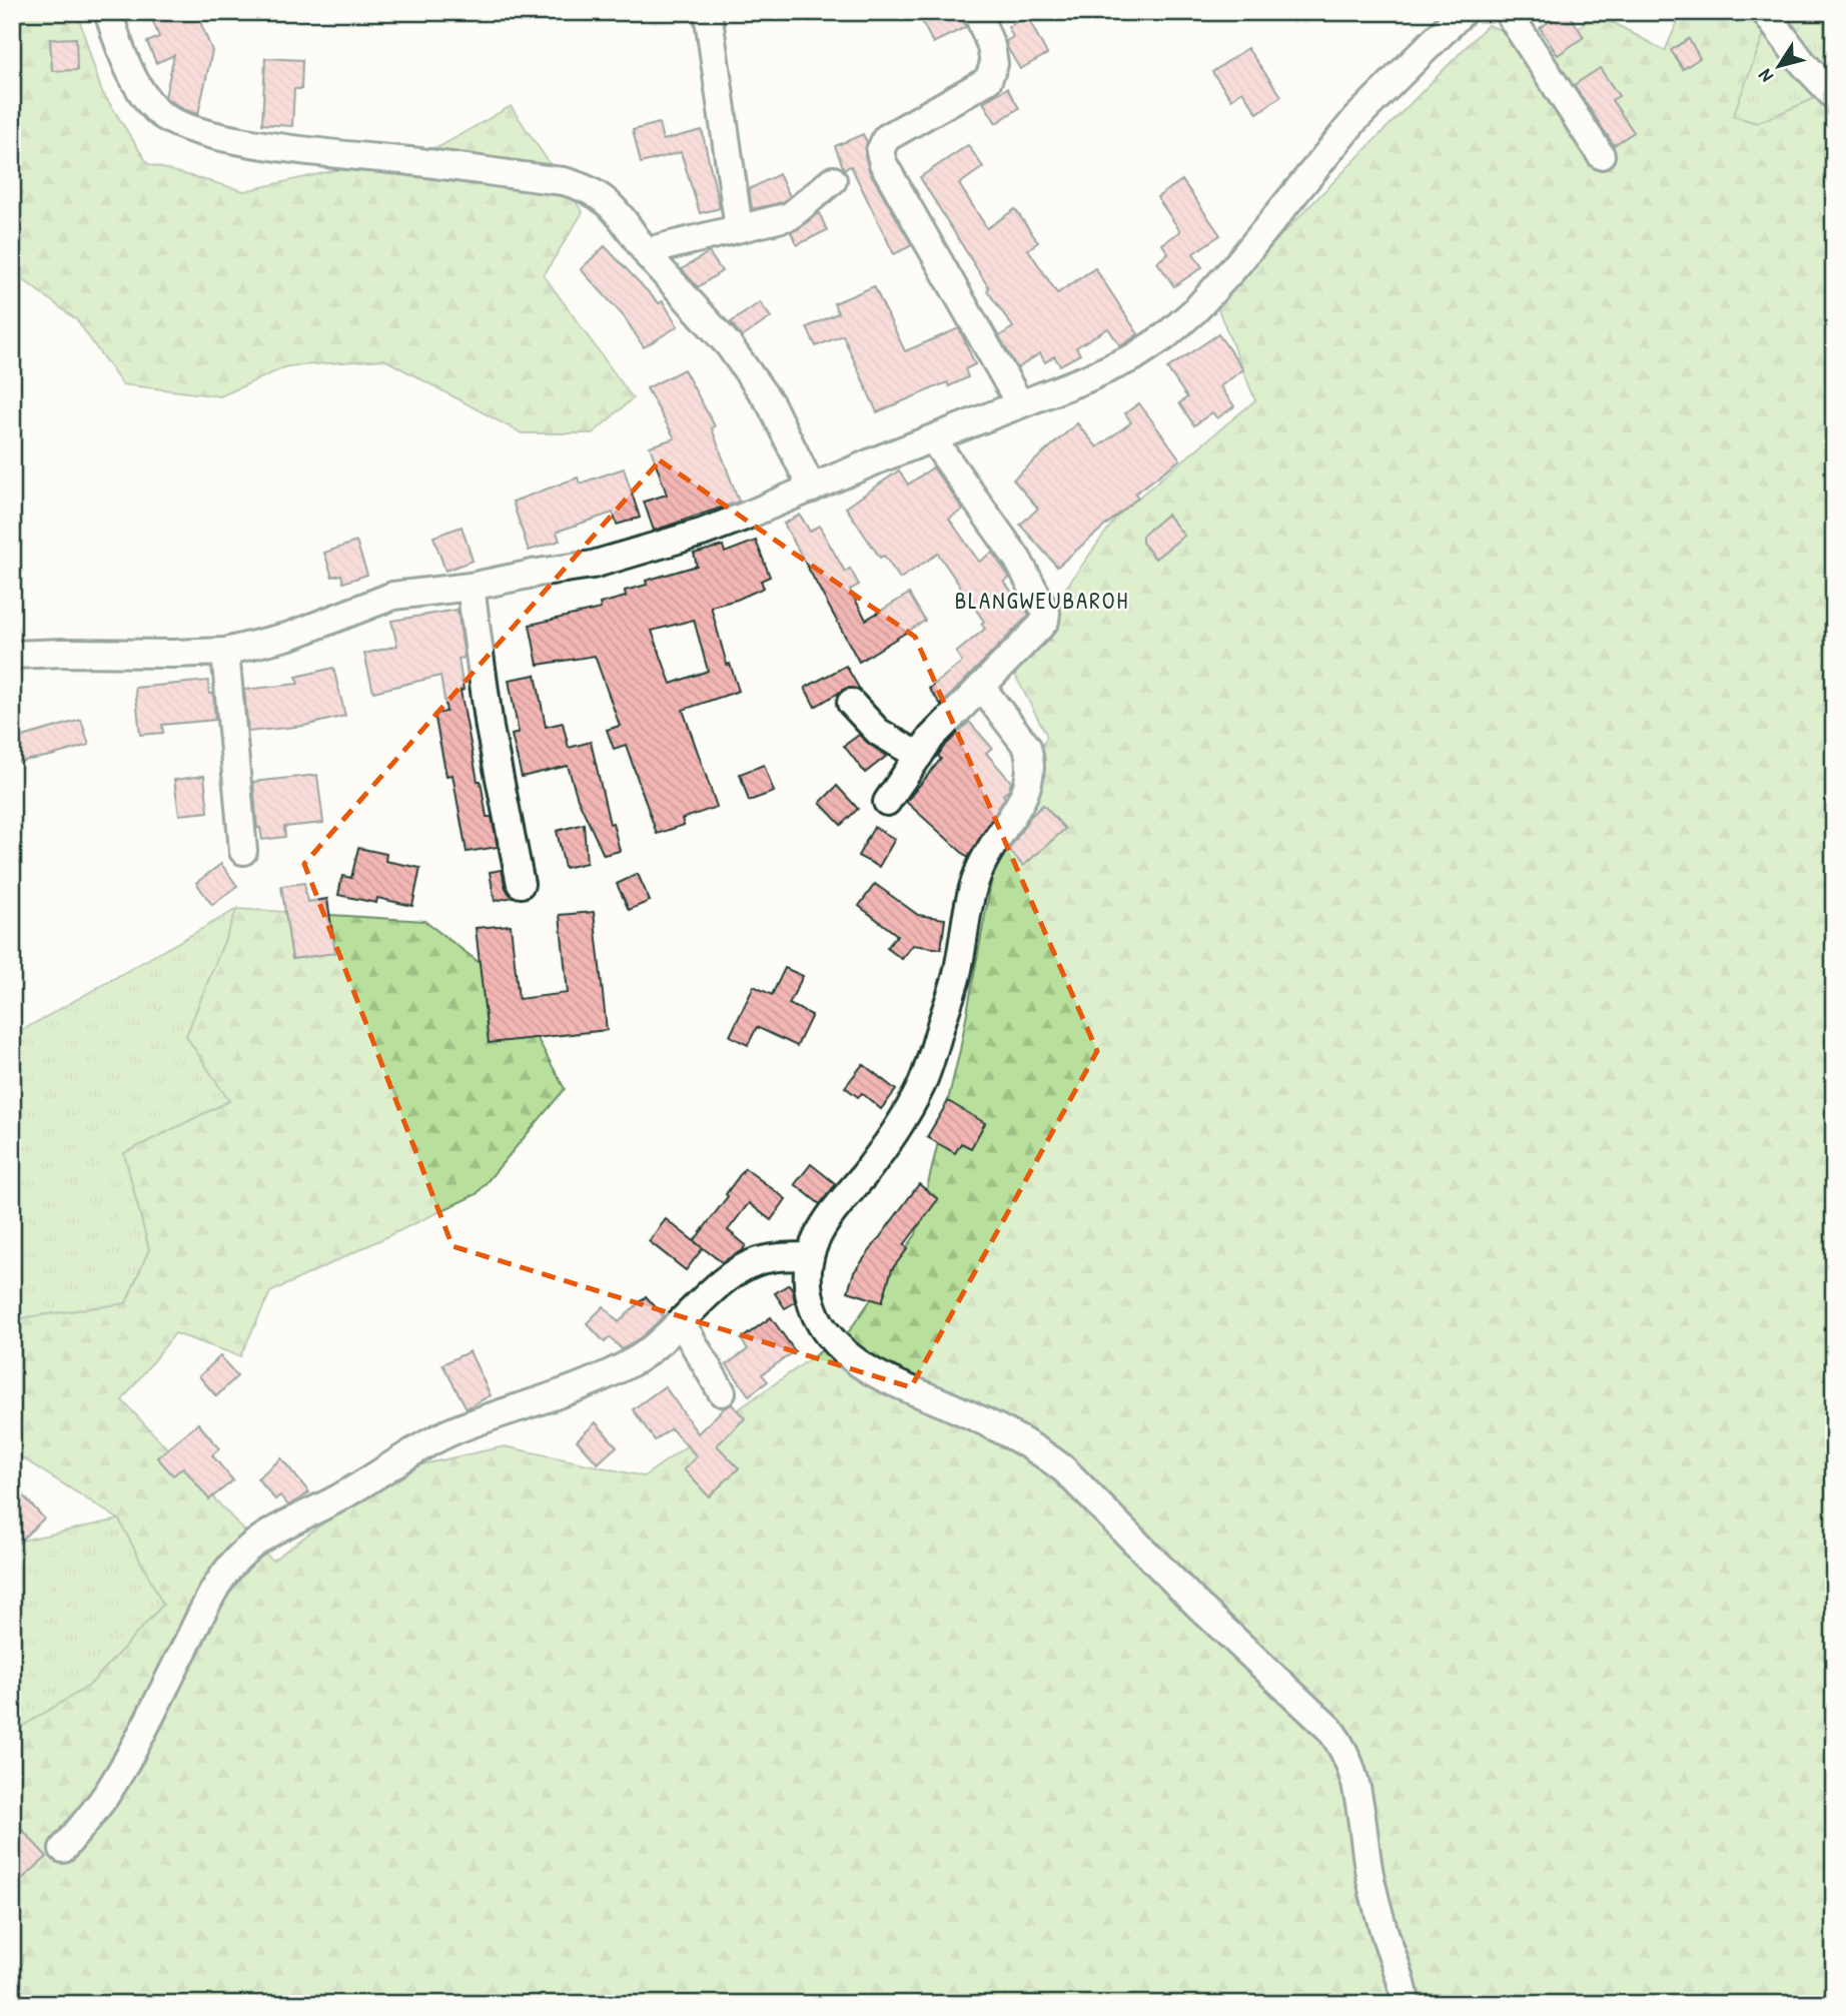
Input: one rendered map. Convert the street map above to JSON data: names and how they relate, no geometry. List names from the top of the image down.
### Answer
{
  "districts": ["BLANGWEUBAROH"],
  "north": "bottom left"
}
